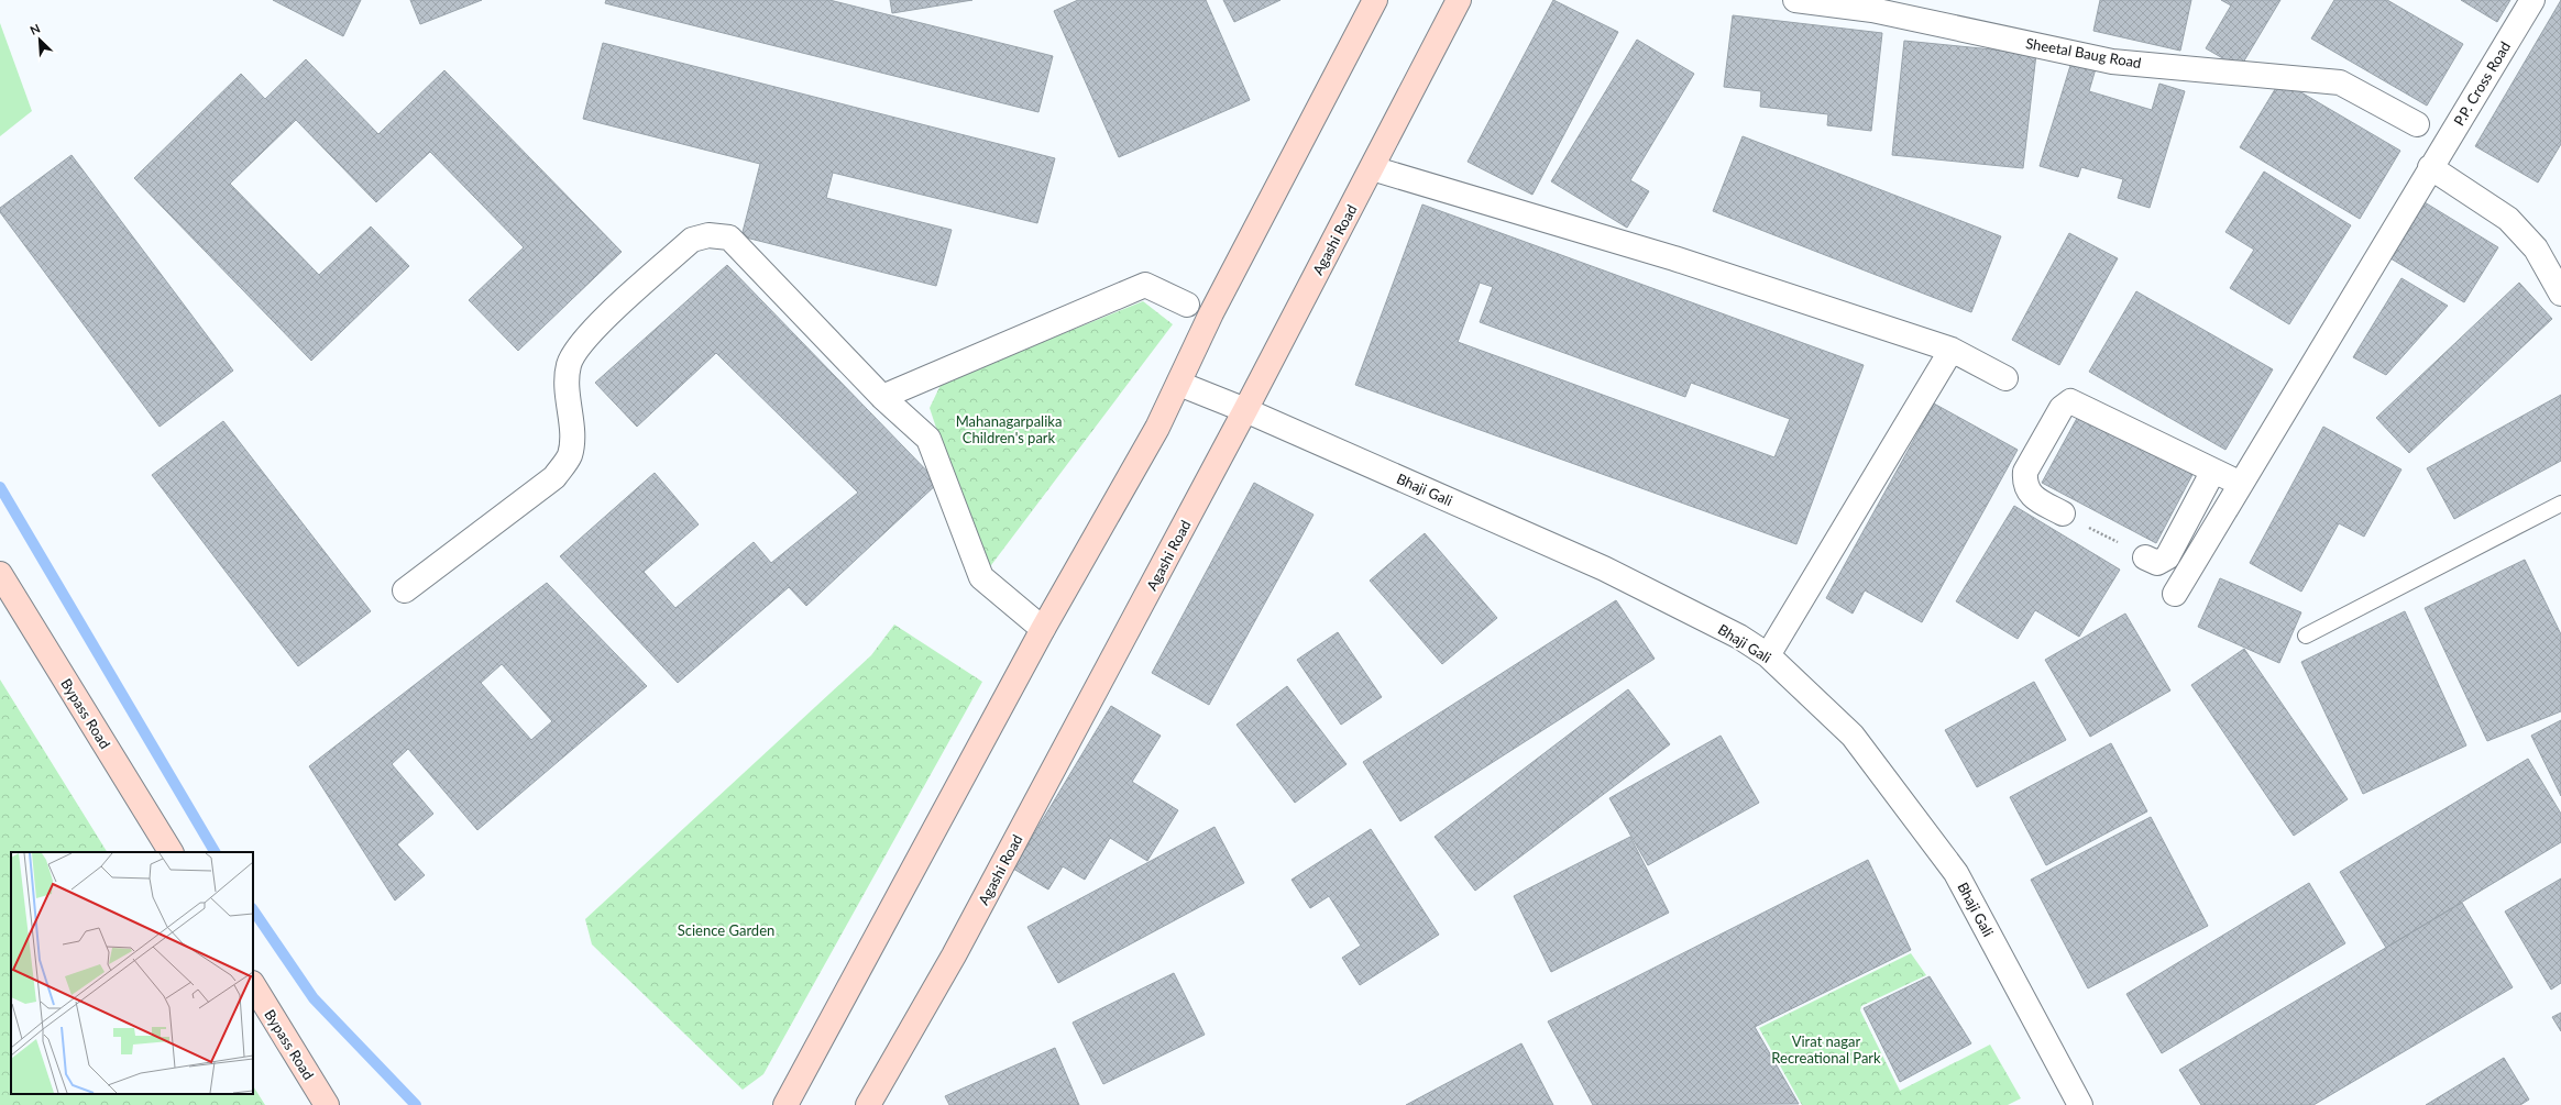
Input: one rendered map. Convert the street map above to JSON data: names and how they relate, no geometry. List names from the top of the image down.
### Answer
{
  "streets": {
    "street": [
      "Sheetal Baug Road",
      "P.P. Cross Road",
      "Agashi Road",
      "Bhaji Gali",
      "Bypass Road"
    ]
  },
  "crossings": [
    ["Agashi Road", "Bhaji Gali"]
  ],
  "parks": ["Mahanagarpalika Children's park", "Science Garden", "Virat nagar Recreational Park"],
  "north": "top left"
}
